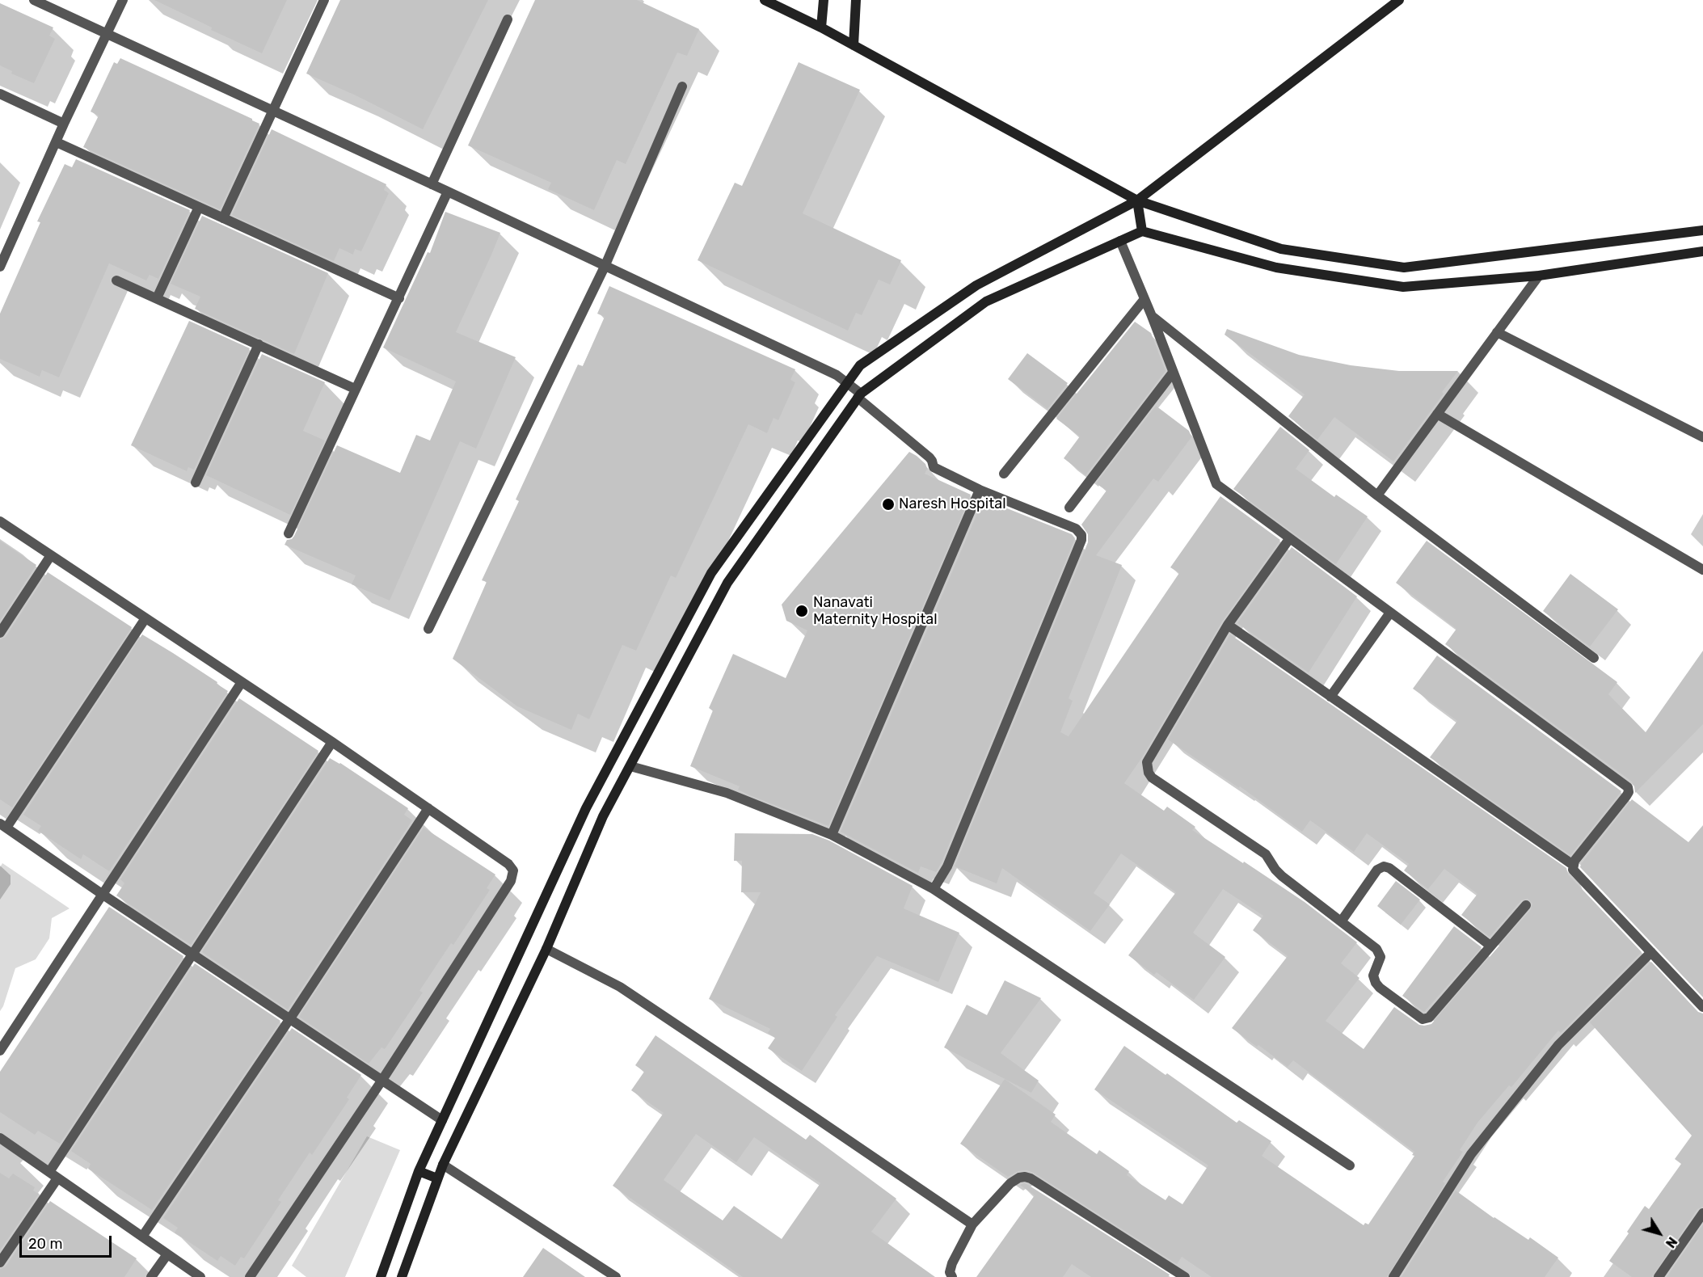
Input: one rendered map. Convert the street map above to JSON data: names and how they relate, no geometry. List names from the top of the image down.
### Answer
{
  "places": ["Naresh Hospital", "Nanavati Maternity Hospital"],
  "scale_bar": "20 m",
  "north": "bottom right"
}
